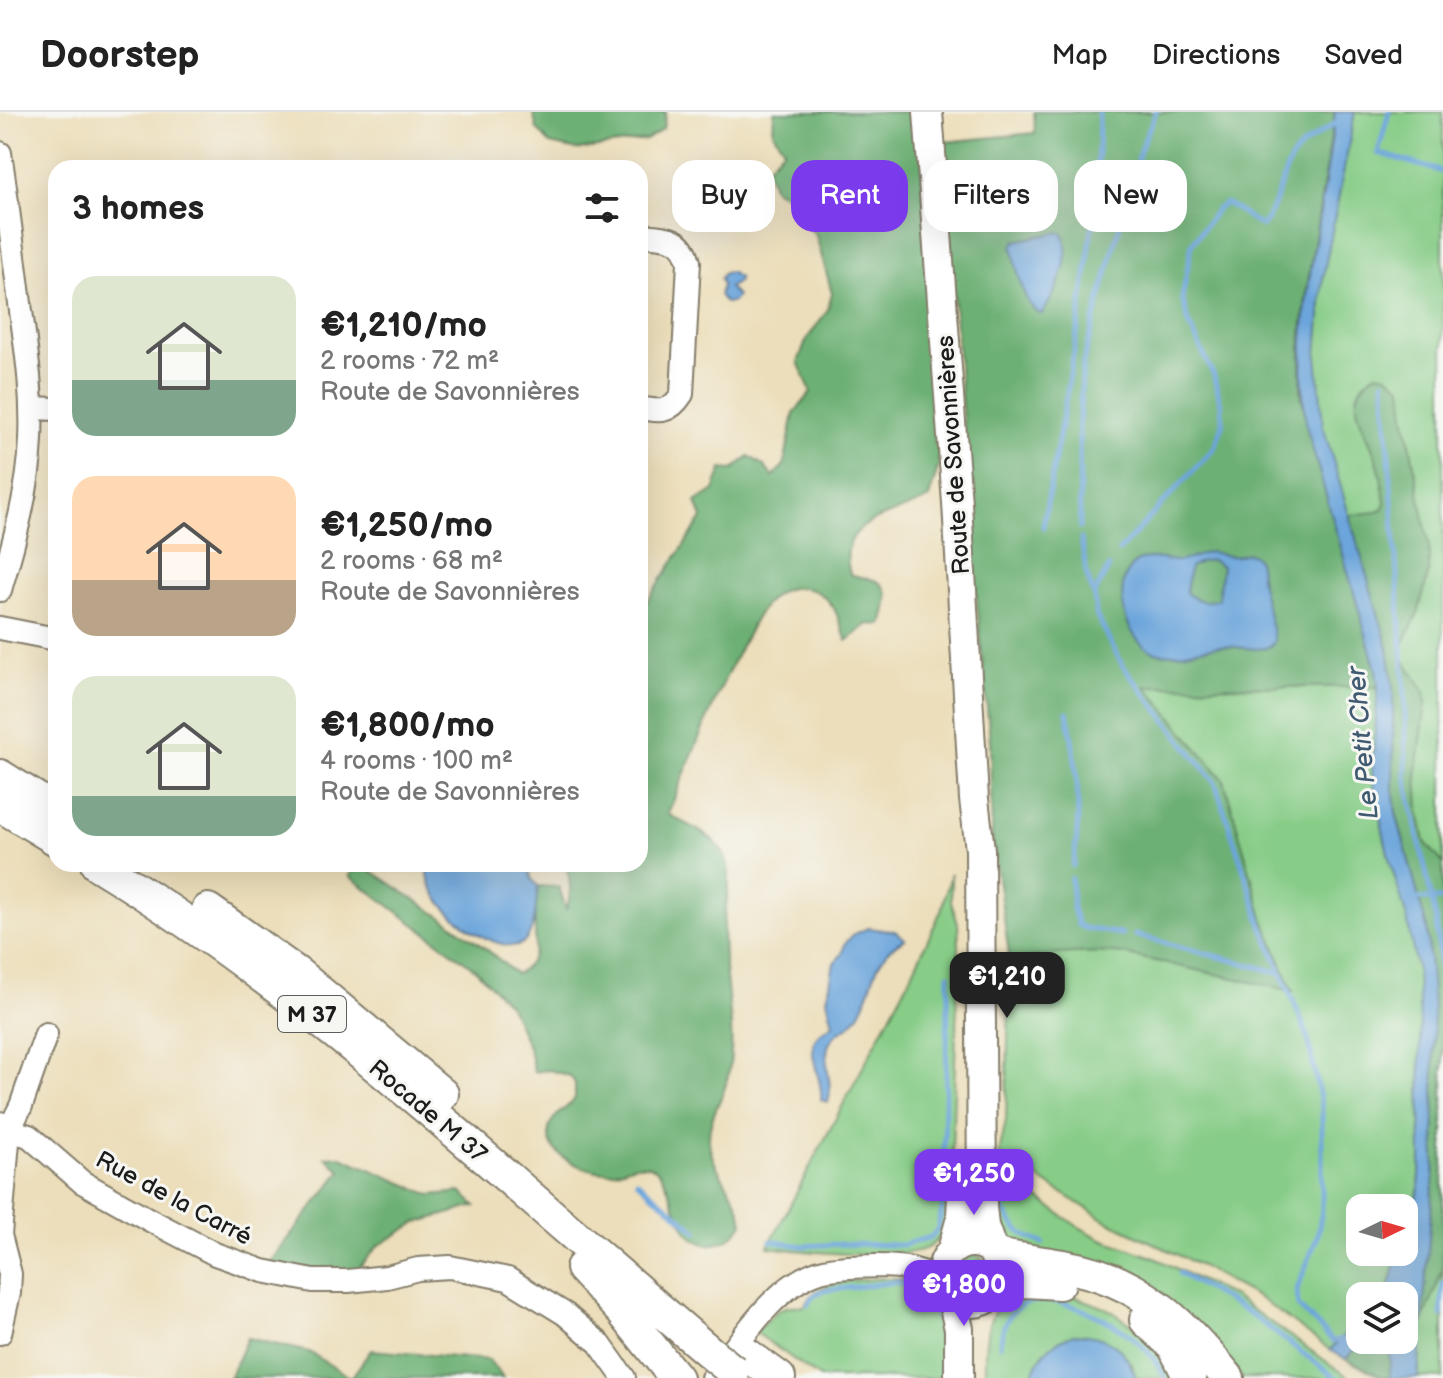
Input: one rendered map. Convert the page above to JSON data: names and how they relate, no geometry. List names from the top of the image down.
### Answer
{
  "streets": {
    "highway": ["M 37", "Rocade M 37"],
    "main road": ["Route de Savonnières"],
    "street": ["Rue de la Carré"]
  },
  "water": ["Le Petit Cher"],
  "north": "right",
  "page": {
    "header": "Doorstep",
    "nav": ["Map", "Directions", "Saved"],
    "chip": [
      "Buy",
      "Rent",
      "Filters",
      "New"
    ],
    "heading": "3 homes",
    "list": [
      {
        "name": "€1,210/mo",
        "note": "2 rooms · 72 m² · Route de Savonnières"
      },
      {
        "name": "€1,250/mo",
        "note": "2 rooms · 68 m² · Route de Savonnières"
      },
      {
        "name": "€1,800/mo",
        "note": "4 rooms · 100 m² · Route de Savonnières"
      }
    ],
    "price": ["€1,210", "€1,250", "€1,800"]
  }
}
